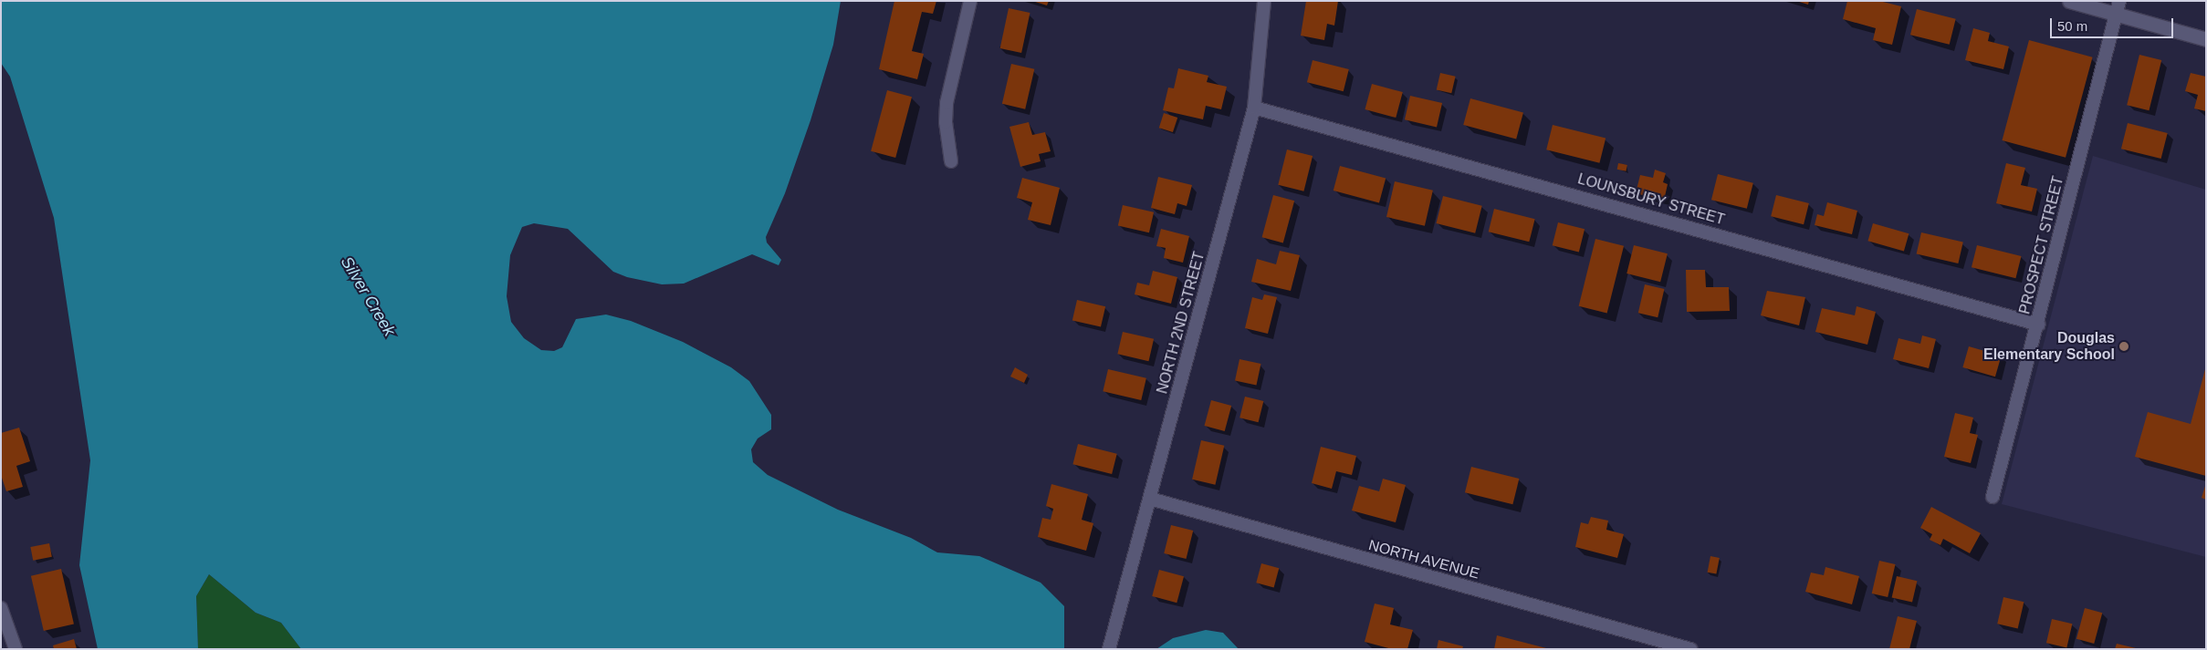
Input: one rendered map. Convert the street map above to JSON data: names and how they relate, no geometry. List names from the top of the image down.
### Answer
{
  "streets": {
    "street": [
      "LOUNSBURY STREET",
      "PROSPECT STREET",
      "NORTH 2ND STREET",
      "NORTH AVENUE"
    ]
  },
  "crossings": [
    ["LOUNSBURY STREET", "PROSPECT STREET"],
    ["LOUNSBURY STREET", "NORTH 2ND STREET"],
    ["NORTH 2ND STREET", "NORTH AVENUE"]
  ],
  "water": ["Silver Creek"],
  "places": ["Douglas Elementary School"],
  "scale_bar": "50 m"
}
